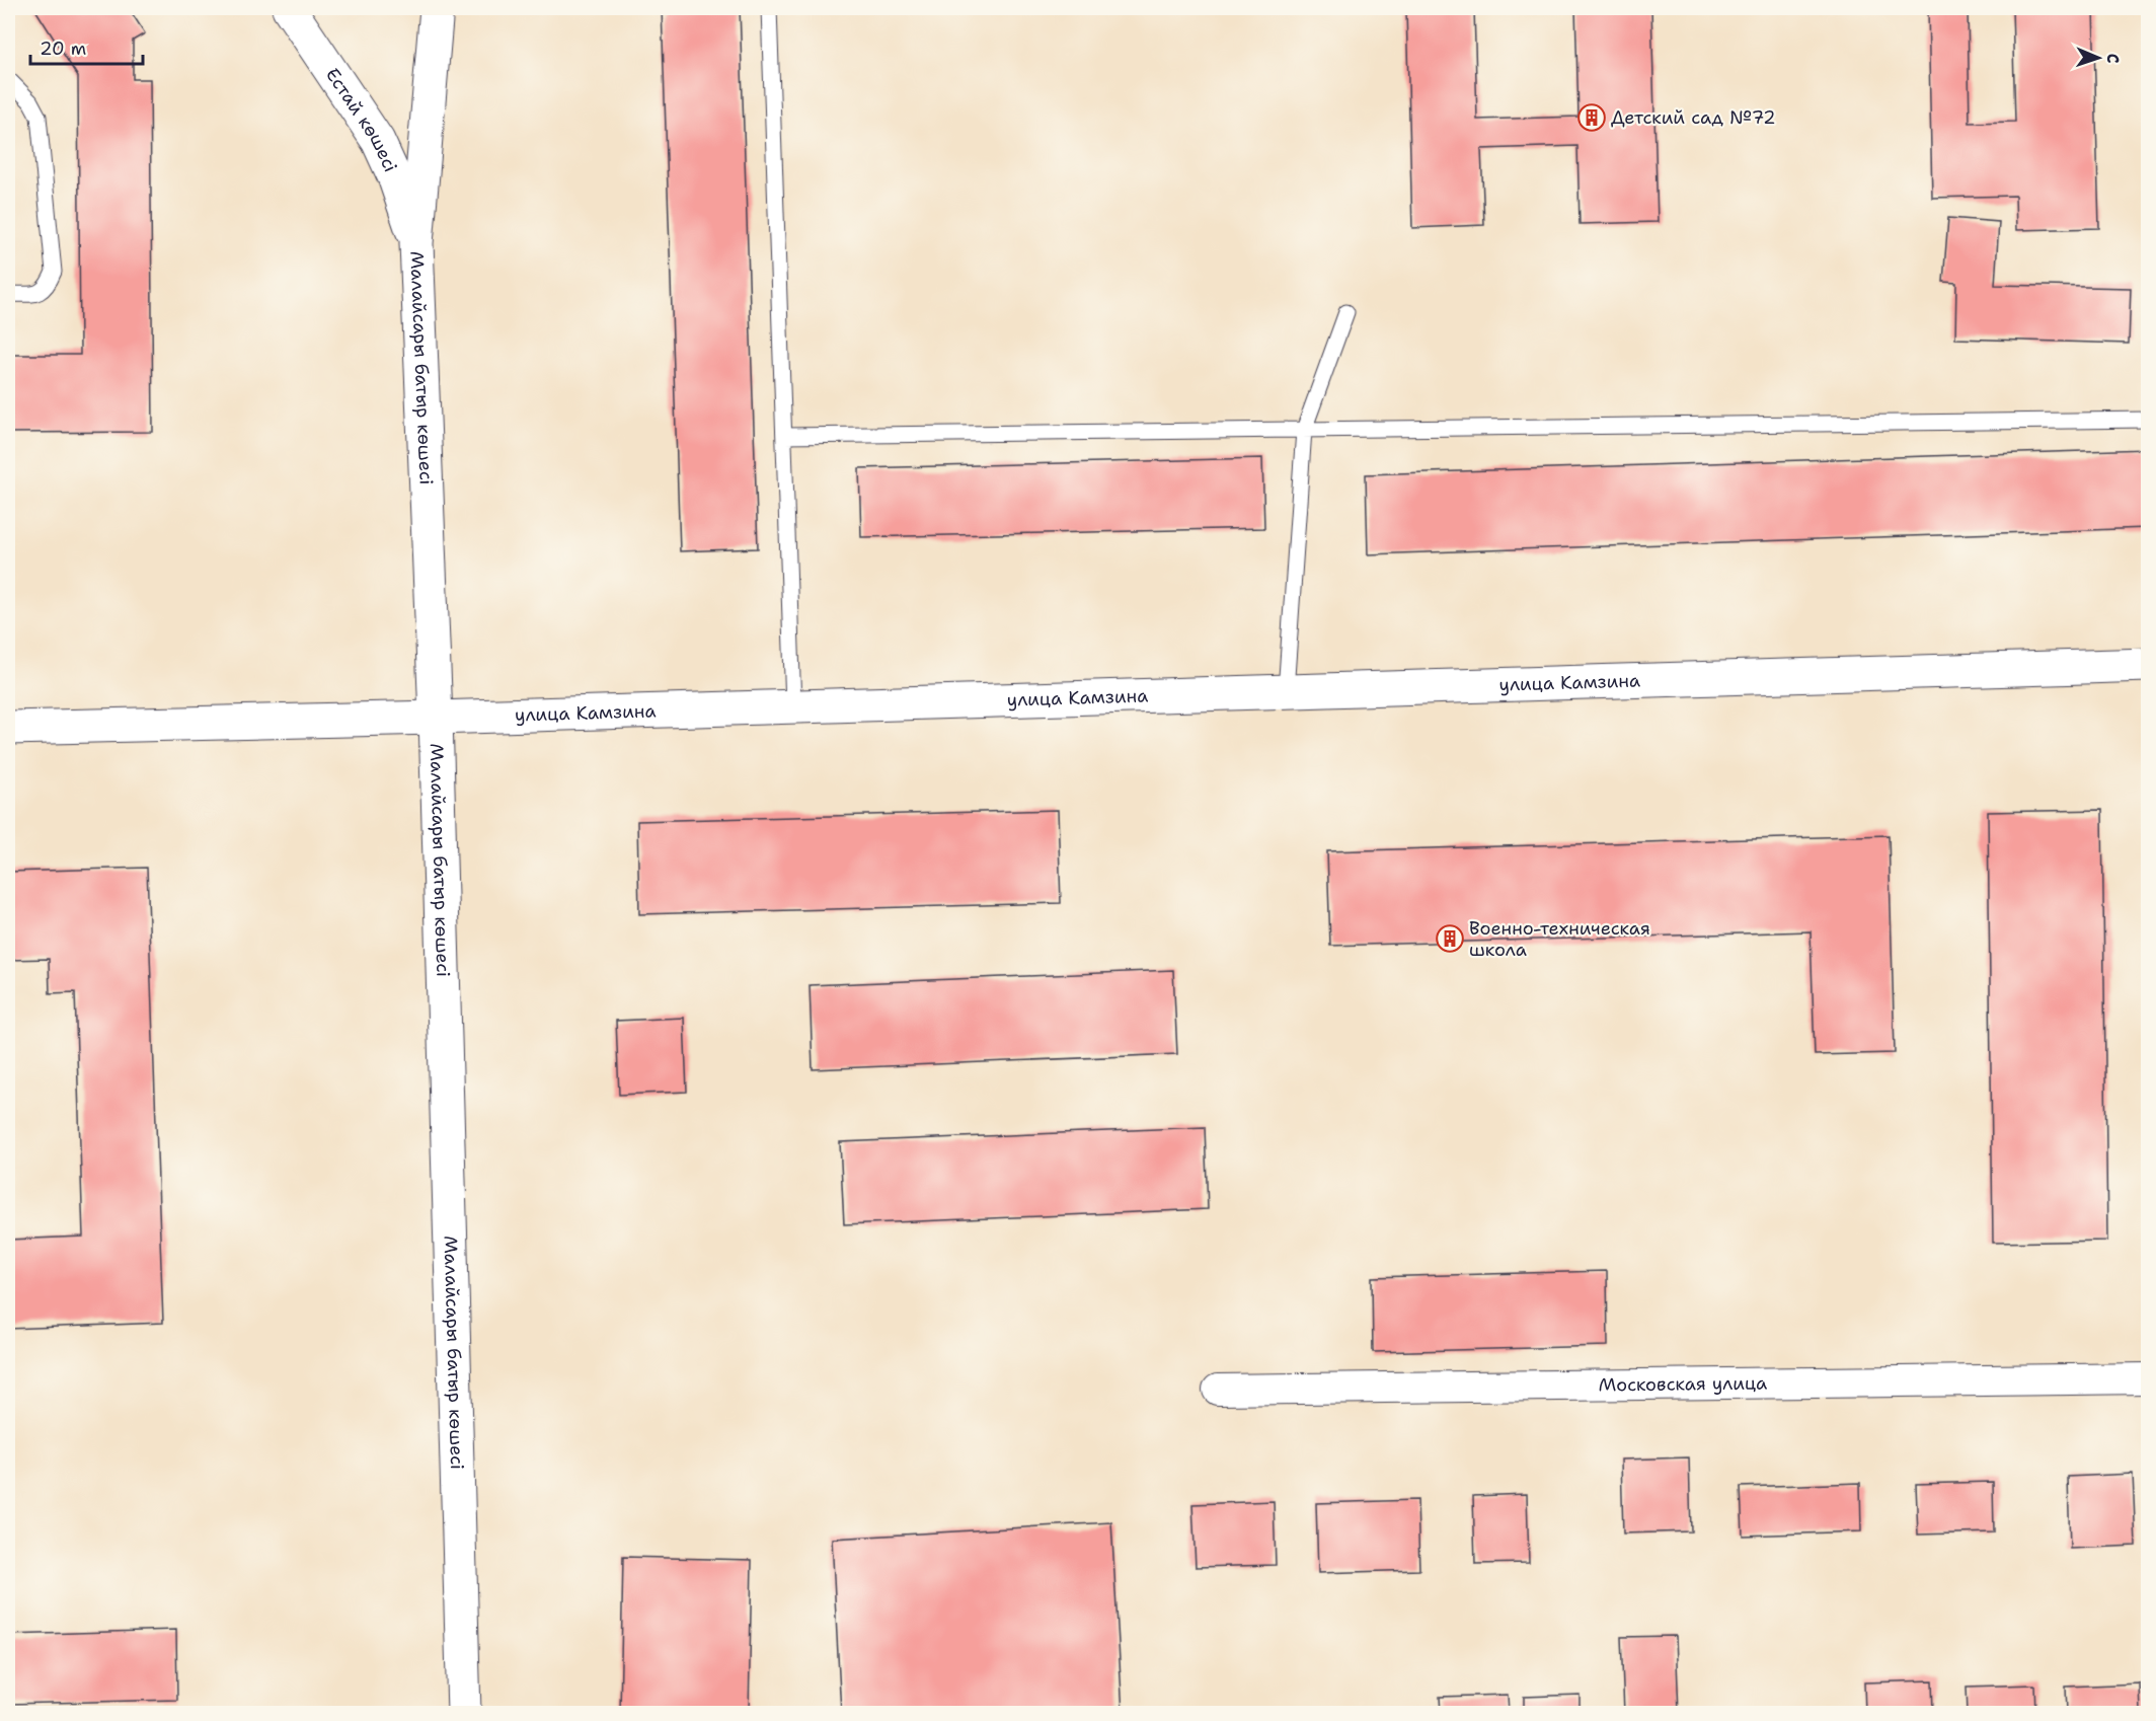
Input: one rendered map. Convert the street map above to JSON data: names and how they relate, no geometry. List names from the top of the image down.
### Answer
{
  "streets": {
    "main road": ["Естай көшесі", "Малайсары батыр көшесі", "улица Камзина"],
    "street": ["Московская улица"]
  },
  "crossings": [
    ["Естай көшесі", "Малайсары батыр көшесі"],
    ["Малайсары батыр көшесі", "улица Камзина"]
  ],
  "places": {
    "building": ["Детский сад №72", "Военно-техническая школа"]
  },
  "scale_bar": "20 m",
  "north": "right"
}
